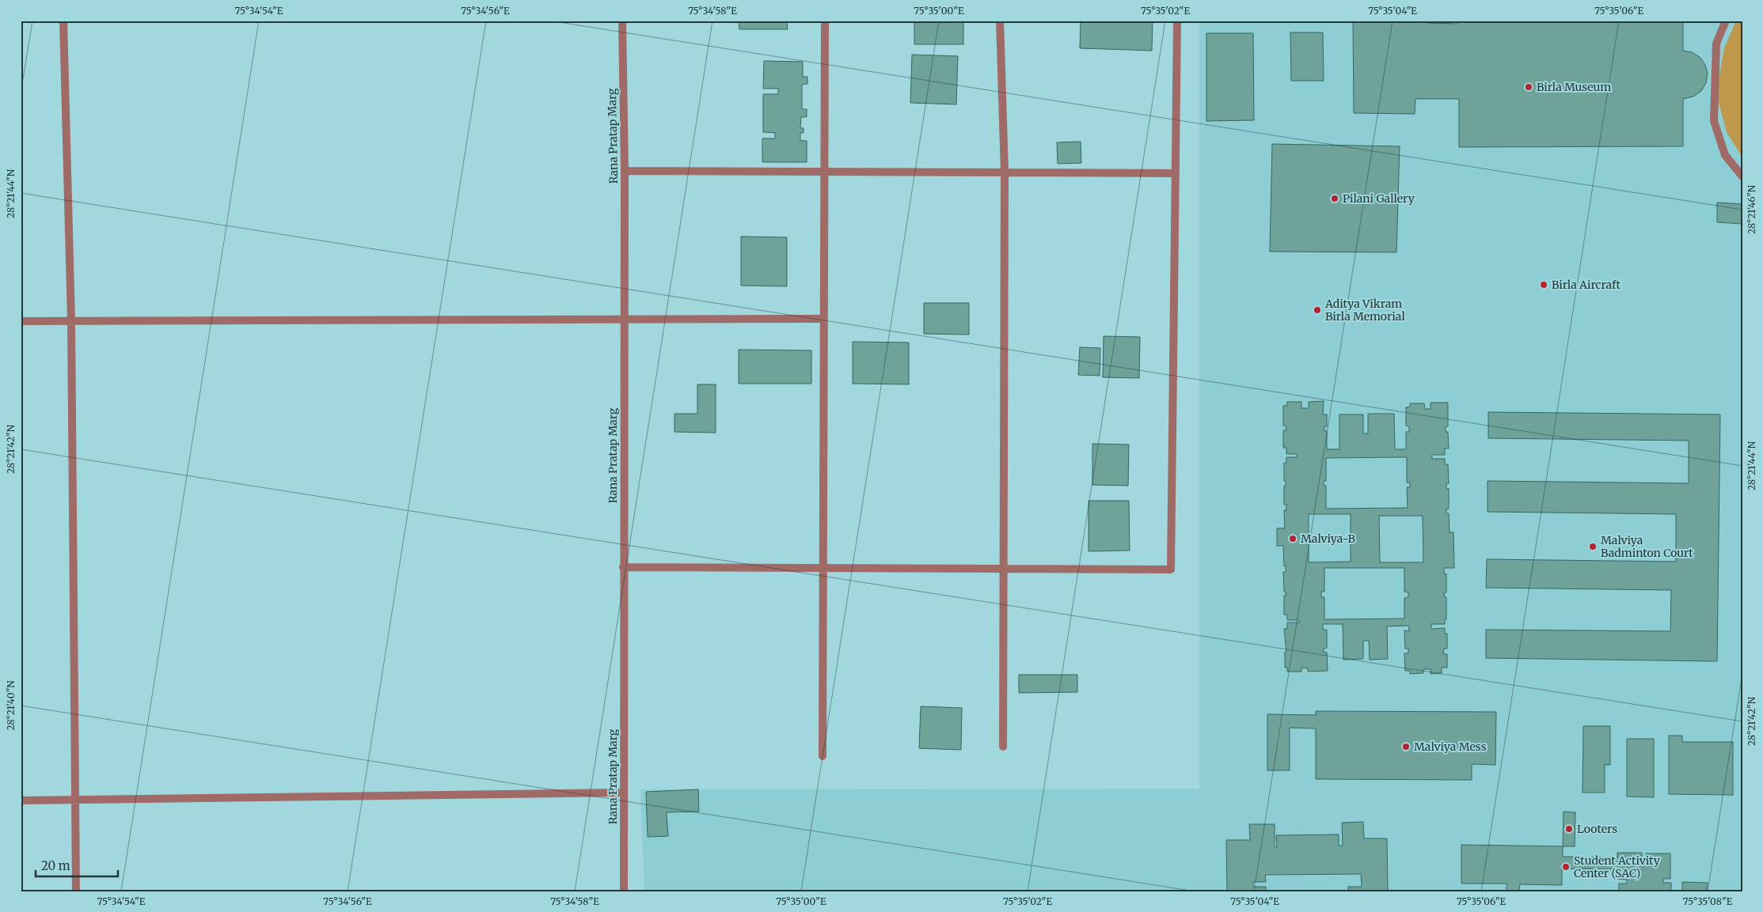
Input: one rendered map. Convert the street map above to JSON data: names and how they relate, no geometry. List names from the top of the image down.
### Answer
{
  "streets": {
    "street": ["Rana Pratap Marg"]
  },
  "places": [
    "Birla Museum",
    "Pilani Gallery",
    "Birla Aircraft",
    "Aditya Vikram Birla Memorial",
    "Malviya-B",
    "Malviya Badminton Court",
    "Malviya Mess",
    "Looters",
    "Student Activity Center (SAC)"
  ],
  "scale_bar": "20 m",
  "coordinates": [
    "75°34'54\"E",
    "75°34'56\"E",
    "75°34'58\"E",
    "75°35'00\"E",
    "75°35'02\"E",
    "75°35'04\"E",
    "75°35'06\"E",
    "28°21'44\"N",
    "28°21'46\"N",
    "28°21'42\"N",
    "28°21'40\"N",
    "75°35'08\"E"
  ]
}
